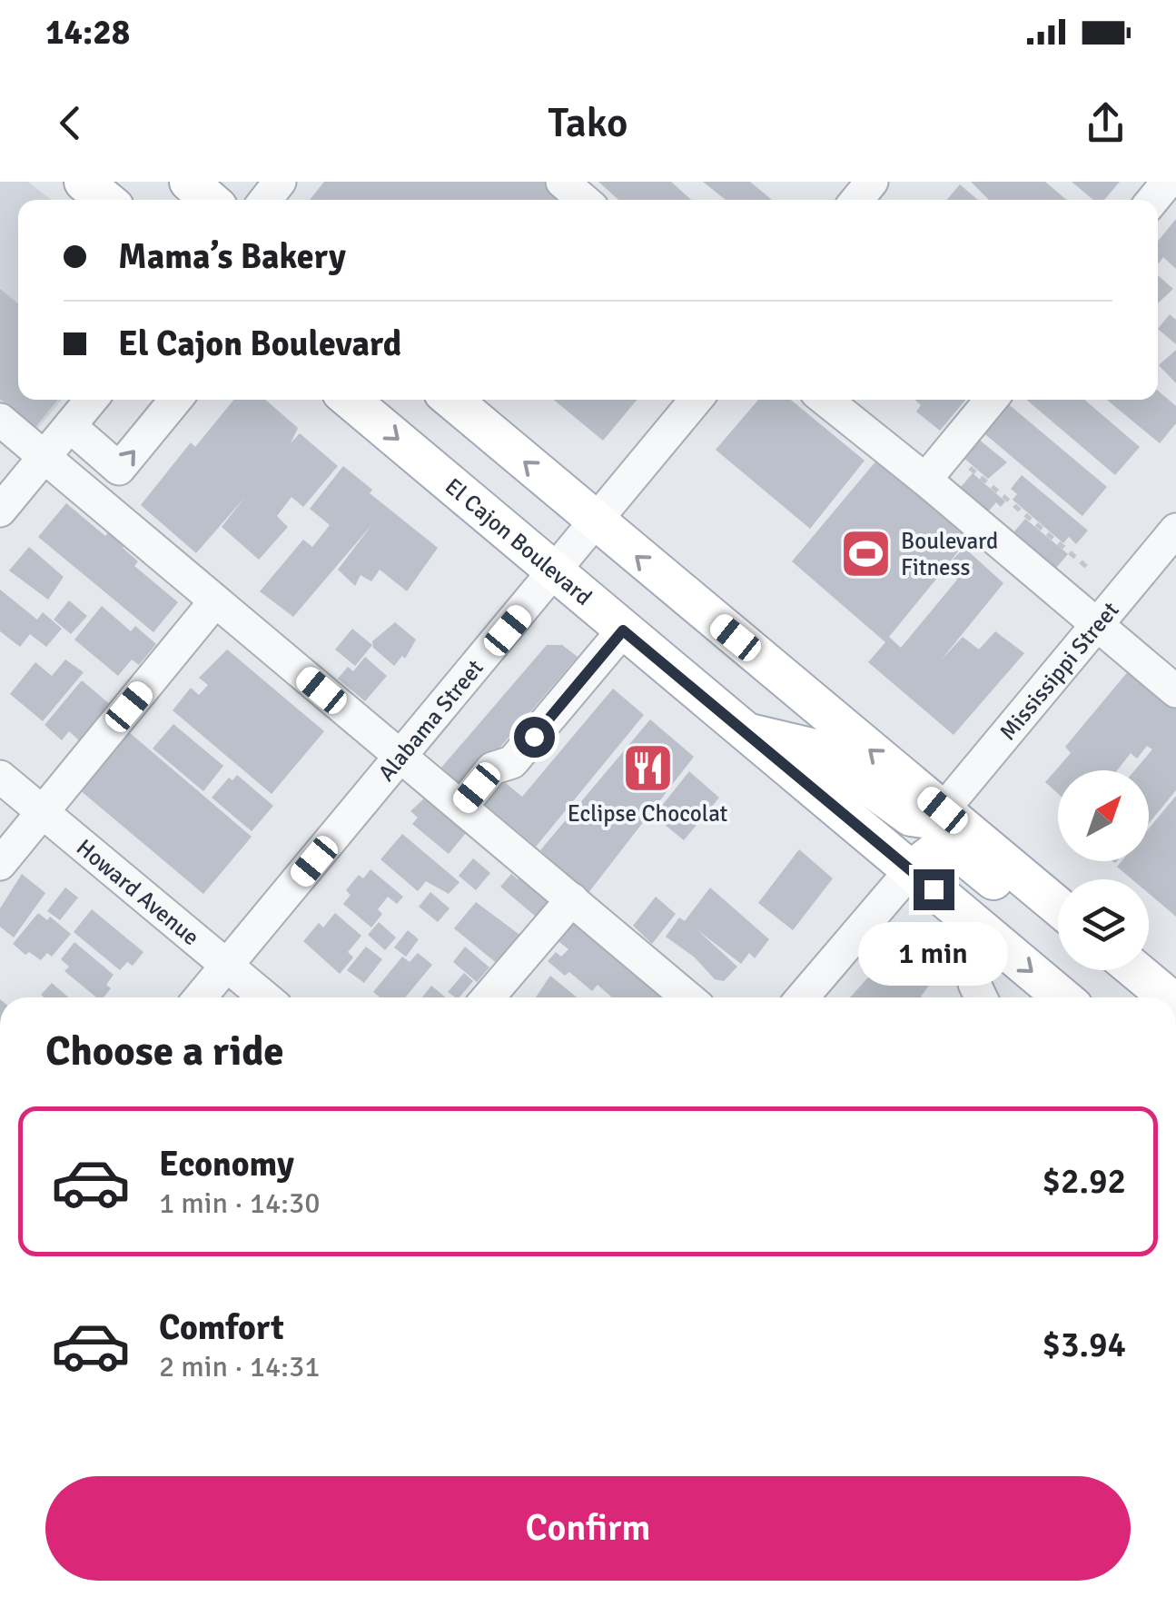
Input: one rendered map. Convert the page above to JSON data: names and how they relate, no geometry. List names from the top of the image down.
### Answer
{
  "streets": {
    "main road": ["El Cajon Boulevard"],
    "street": ["Mississippi Street", "Alabama Street", "Howard Avenue"]
  },
  "crossings": [
    ["El Cajon Boulevard", "Alabama Street"],
    ["Alabama Street", "Howard Avenue"]
  ],
  "places": {
    "sports": ["Boulevard Fitness"],
    "restaurant": ["Eclipse Chocolat"]
  },
  "north": "top right",
  "page": {
    "status": "14:28",
    "header": "Tako",
    "banner": ["Mama’s Bakery", "El Cajon Boulevard"],
    "bubble": "1 min",
    "heading": "Choose a ride",
    "list": [
      {
        "name": "Economy",
        "note": "1 min · 14:30",
        "value": "$2.92"
      },
      {
        "name": "Comfort",
        "note": "2 min · 14:31",
        "value": "$3.94"
      }
    ],
    "buttons": "Confirm"
  }
}
